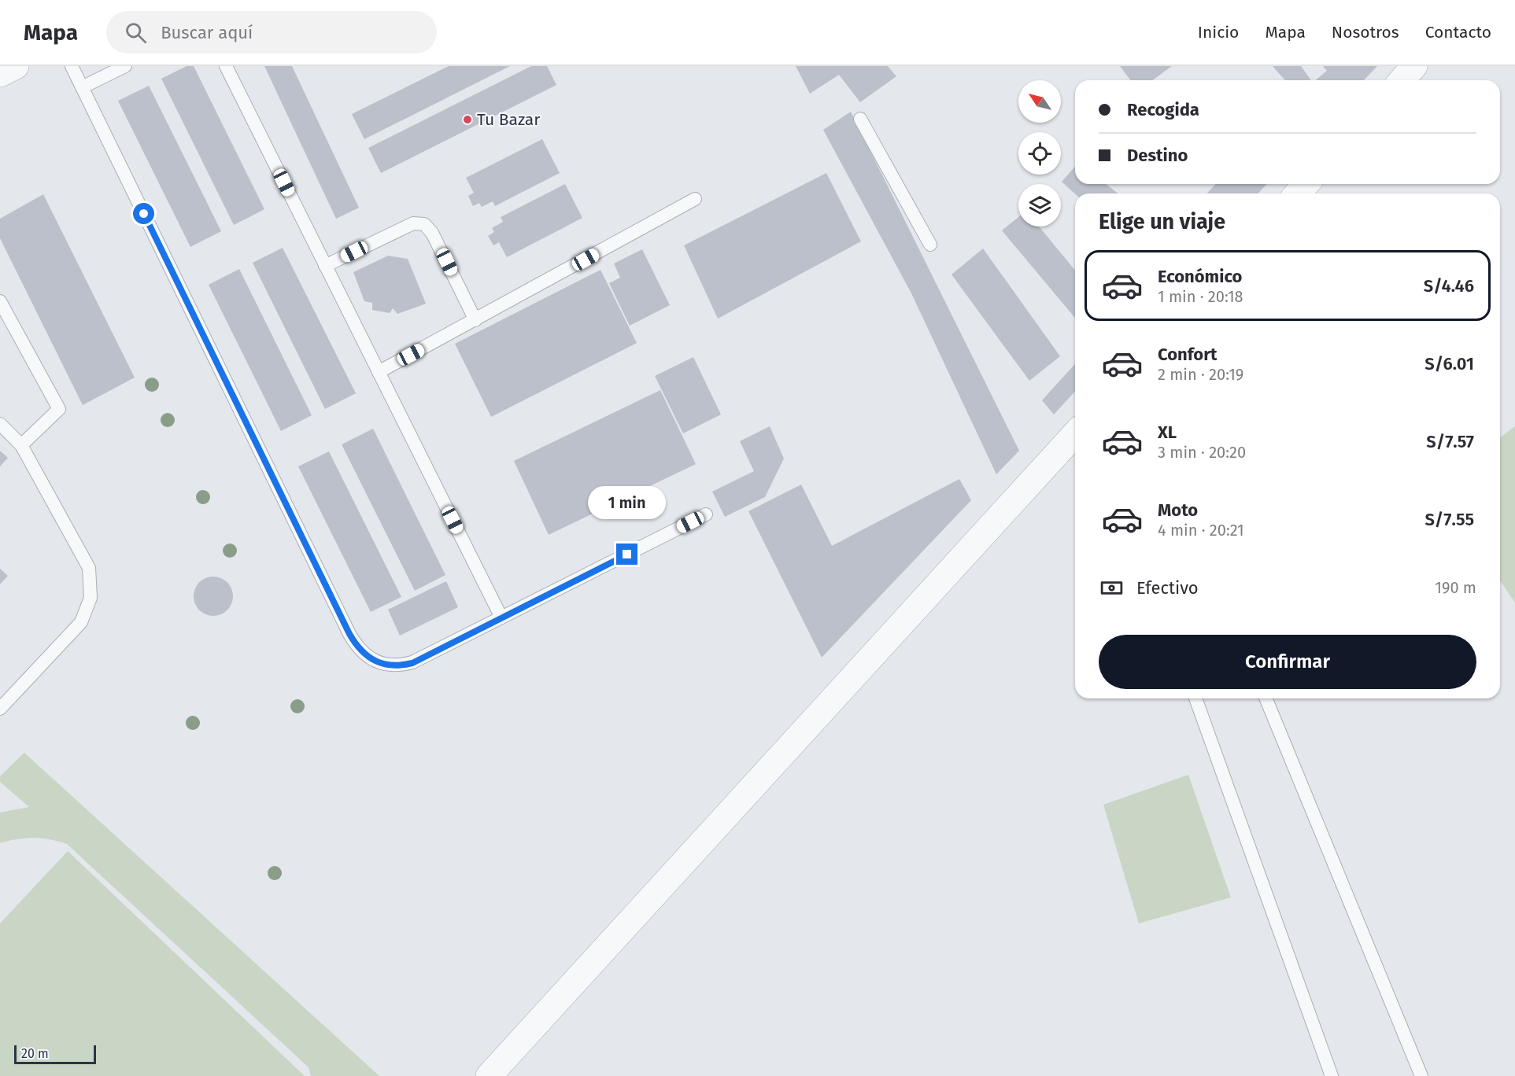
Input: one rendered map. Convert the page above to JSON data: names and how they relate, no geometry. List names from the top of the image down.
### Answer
{
  "places": ["Tu Bazar"],
  "scale_bar": "20 m",
  "north": "top left",
  "page": {
    "header": "Mapa",
    "search": "Buscar aquí",
    "nav": [
      "Inicio",
      "Mapa",
      "Nosotros",
      "Contacto"
    ],
    "banner": ["Recogida", "Destino"],
    "heading": "Elige un viaje",
    "list": [
      {
        "name": "Económico",
        "note": "1 min · 20:18",
        "value": "S/4.46"
      },
      {
        "name": "Confort",
        "note": "2 min · 20:19",
        "value": "S/6.01"
      },
      {
        "name": "XL",
        "note": "3 min · 20:20",
        "value": "S/7.57"
      },
      {
        "name": "Moto",
        "note": "4 min · 20:21",
        "value": "S/7.55"
      }
    ],
    "bubble": "1 min",
    "pay": ["Efectivo", "190 m"],
    "buttons": "Confirmar",
    "scale": "20 m"
  }
}
